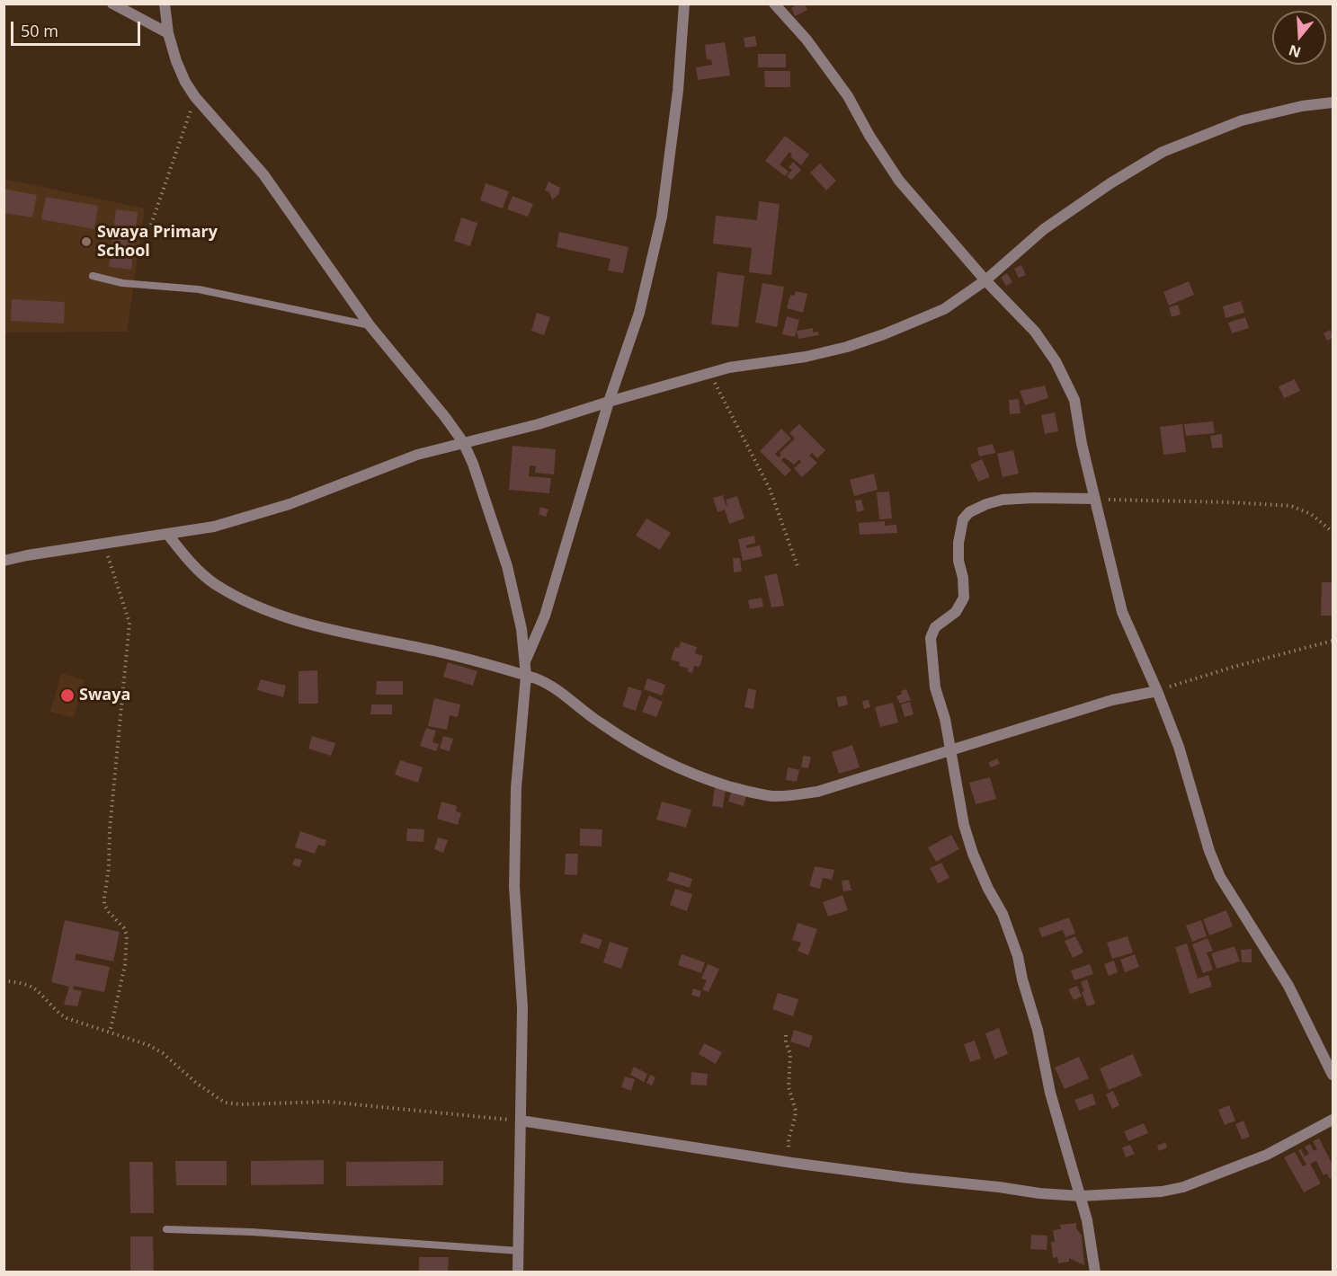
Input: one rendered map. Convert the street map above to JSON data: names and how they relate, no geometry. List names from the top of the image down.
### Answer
{
  "places": ["Swaya Primary School", "Swaya"],
  "scale_bar": "50 m",
  "north": "bottom"
}
